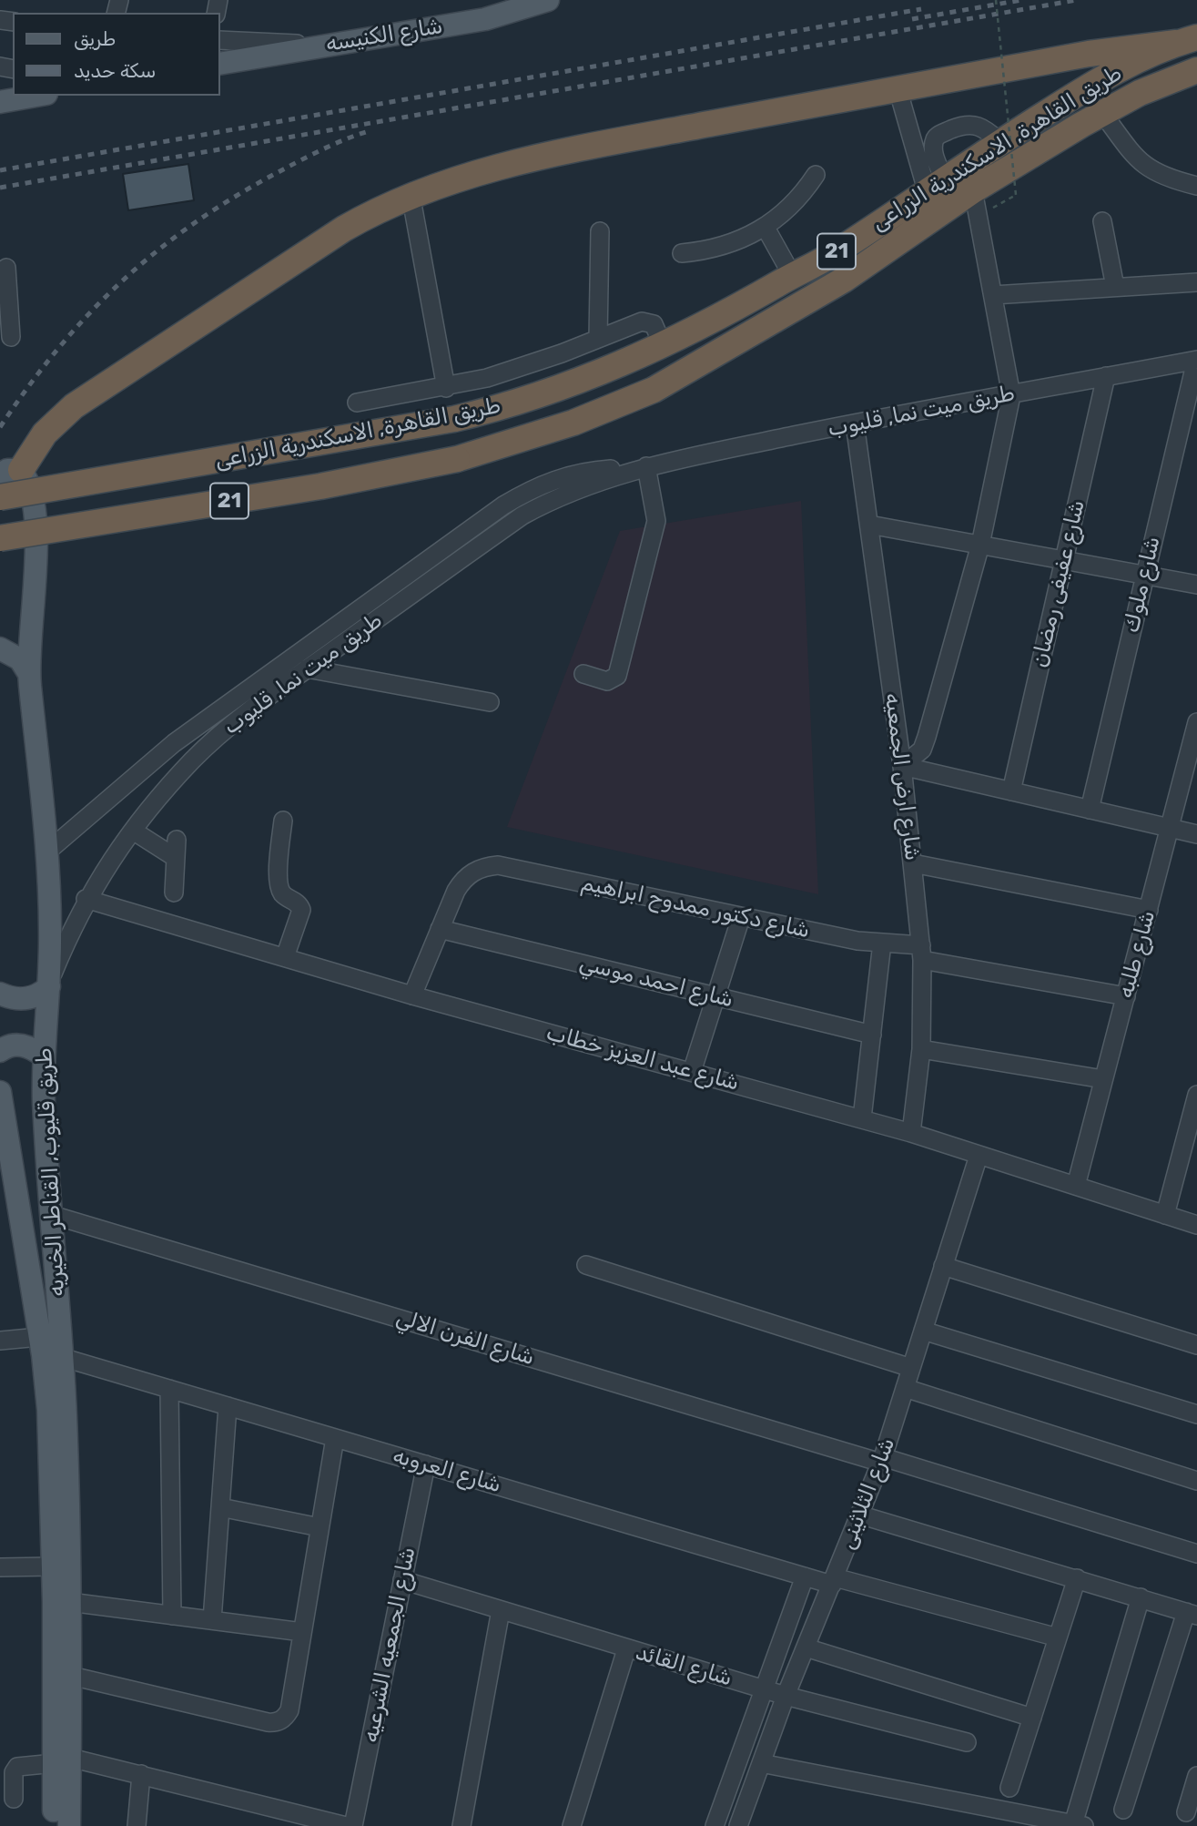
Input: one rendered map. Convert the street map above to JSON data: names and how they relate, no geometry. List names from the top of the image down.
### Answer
{
  "streets": {
    "highway": ["طريق القاهرة, الاسكندرية الزراعى", "21"],
    "main road": ["شارع الكنيسه", "طريق قليوب, القناطر الخيريه"],
    "street": [
      "طريق ميت نما, قليوب",
      "شارع عفيفى رمضان",
      "شارع ملوك",
      "شارع ارض الجمعيه",
      "شارع دكتور ممدوح ابراهيم",
      "شارع طلبه",
      "شارع احمد موسي",
      "شارع عبد العزيز خطاب",
      "شارع الفرن الالي",
      "شارع العروبه",
      "شارع الثلاثينى",
      "شارع الجمعيه الشرعيه",
      "شارع القائد"
    ]
  },
  "crossings": [
    ["طريق ميت نما, قليوب", "شارع عفيفى رمضان"],
    ["طريق ميت نما, قليوب", "شارع ملوك"],
    ["طريق ميت نما, قليوب", "شارع ارض الجمعيه"],
    ["طريق ميت نما, قليوب", "شارع عبد العزيز خطاب"],
    ["طريق ميت نما, قليوب", "طريق قليوب, القناطر الخيريه"],
    ["شارع ارض الجمعيه", "شارع دكتور ممدوح ابراهيم"],
    ["شارع ارض الجمعيه", "شارع عبد العزيز خطاب"],
    ["شارع دكتور ممدوح ابراهيم", "شارع طلبه"],
    ["شارع دكتور ممدوح ابراهيم", "شارع احمد موسي"],
    ["شارع طلبه", "شارع عبد العزيز خطاب"],
    ["شارع عبد العزيز خطاب", "شارع الثلاثينى"],
    ["طريق قليوب, القناطر الخيريه", "شارع الفرن الالي"],
    ["طريق قليوب, القناطر الخيريه", "شارع العروبه"],
    ["شارع الفرن الالي", "شارع الثلاثينى"],
    ["شارع العروبه", "شارع الثلاثينى"],
    ["شارع العروبه", "شارع الجمعيه الشرعيه"],
    ["شارع الثلاثينى", "شارع القائد"],
    ["شارع الجمعيه الشرعيه", "شارع القائد"]
  ],
  "legend": ["طريق", "سكة حديد"]
}
